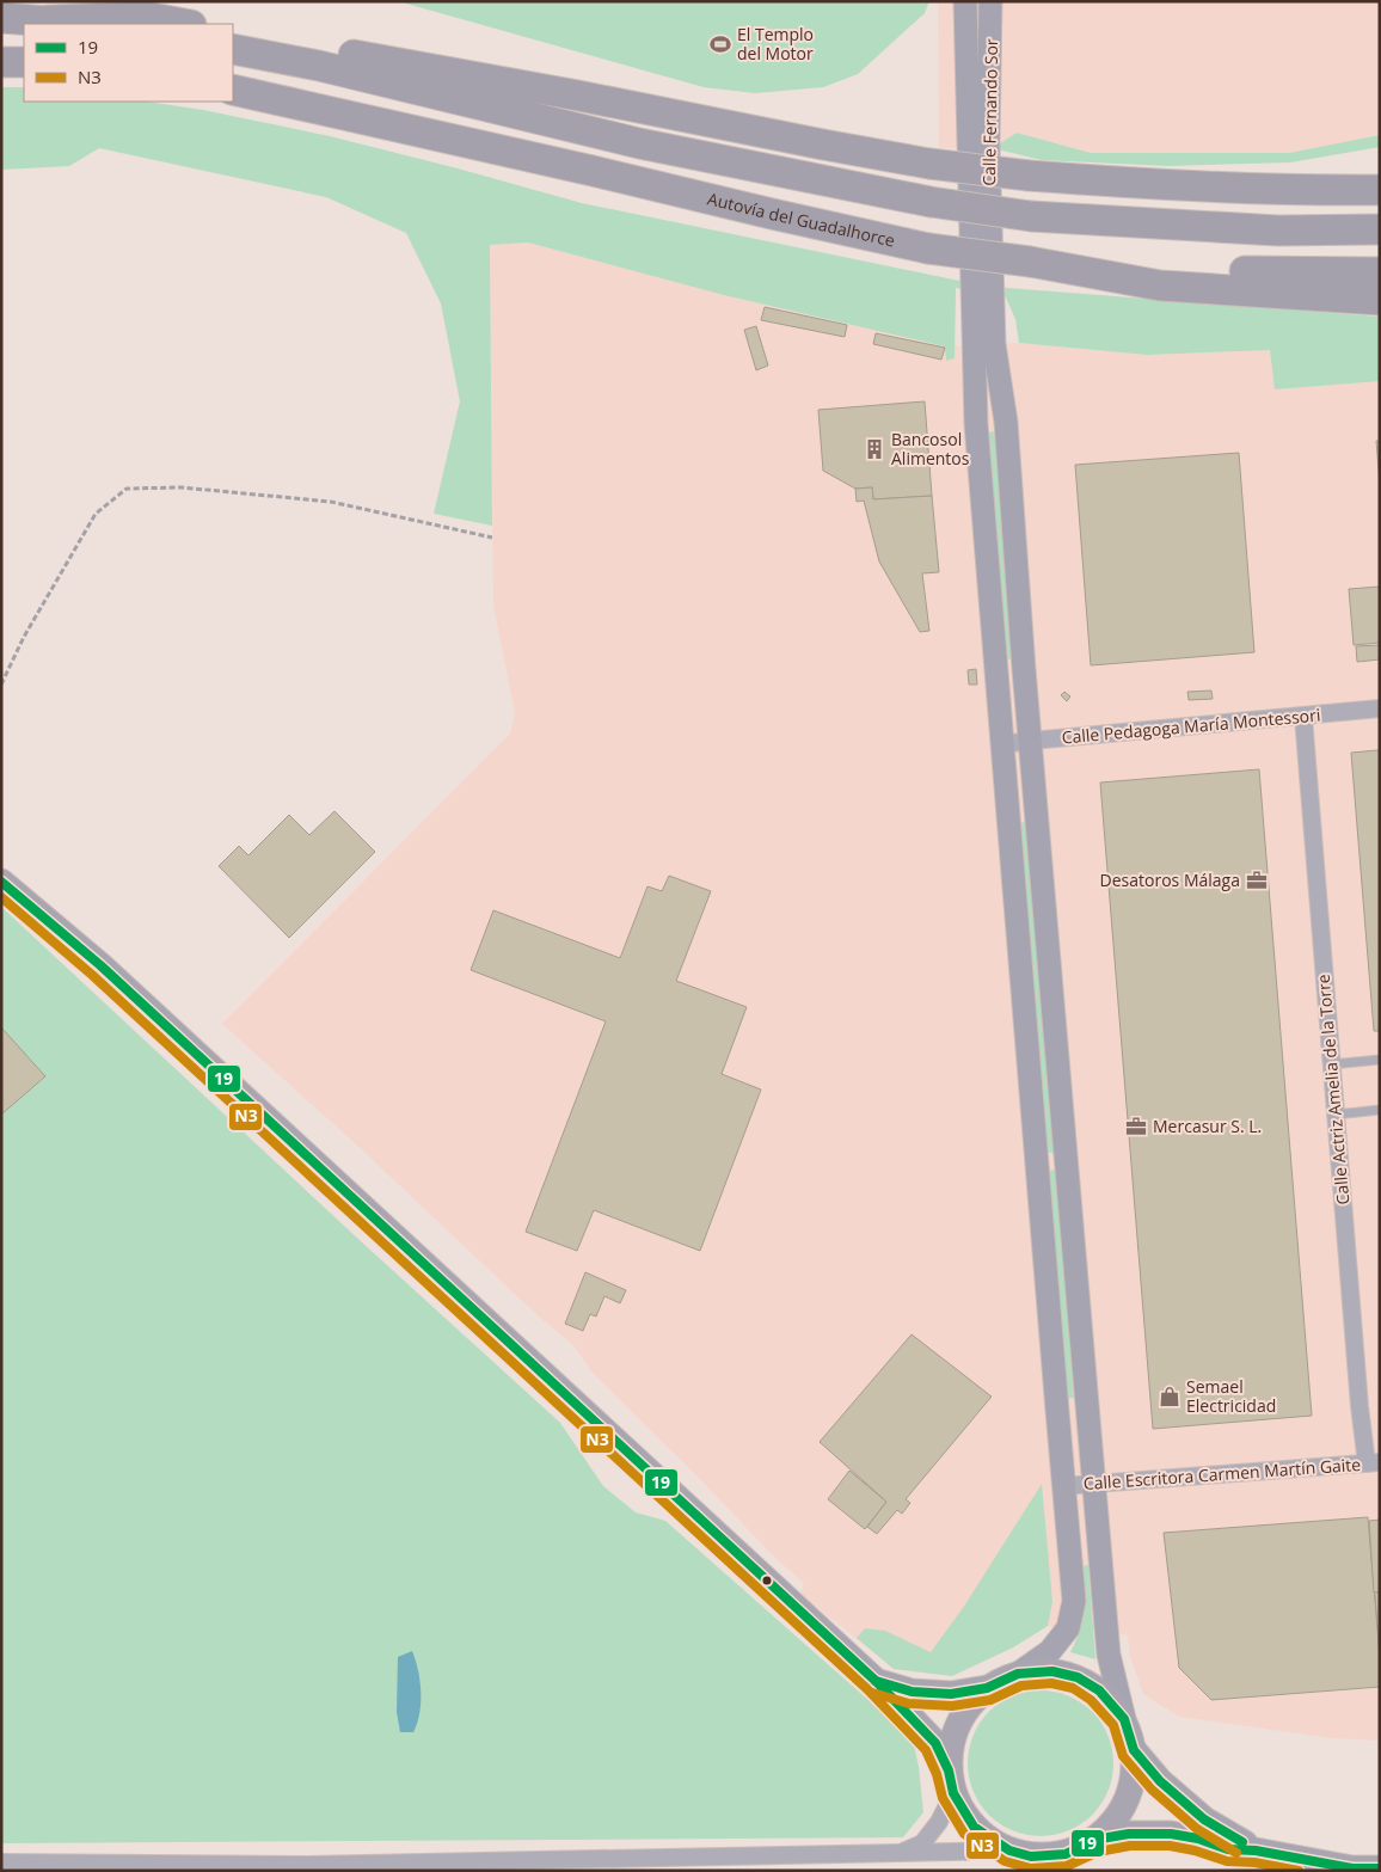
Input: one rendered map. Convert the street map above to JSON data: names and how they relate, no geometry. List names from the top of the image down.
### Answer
{
  "streets": {
    "highway": ["Autovía del Guadalhorce"],
    "street": [
      "Calle Fernando Sor",
      "Calle Pedagoga María Montessori",
      "Calle Actriz Amelia de la Torre",
      "Calle Escritora Carmen Martín Gaite"
    ]
  },
  "crossings": [
    ["Calle Pedagoga María Montessori", "Calle Actriz Amelia de la Torre"],
    ["Calle Actriz Amelia de la Torre", "Calle Escritora Carmen Martín Gaite"]
  ],
  "places": {
    "sports": ["El Templo del Motor"],
    "building": ["Bancosol Alimentos"],
    "office": ["Desatoros Málaga", "Mercasur S. L."],
    "shop": ["Semael Electricidad"]
  },
  "lines": ["transit line 19", "transit line N3"],
  "legend": ["19", "N3"]
}
